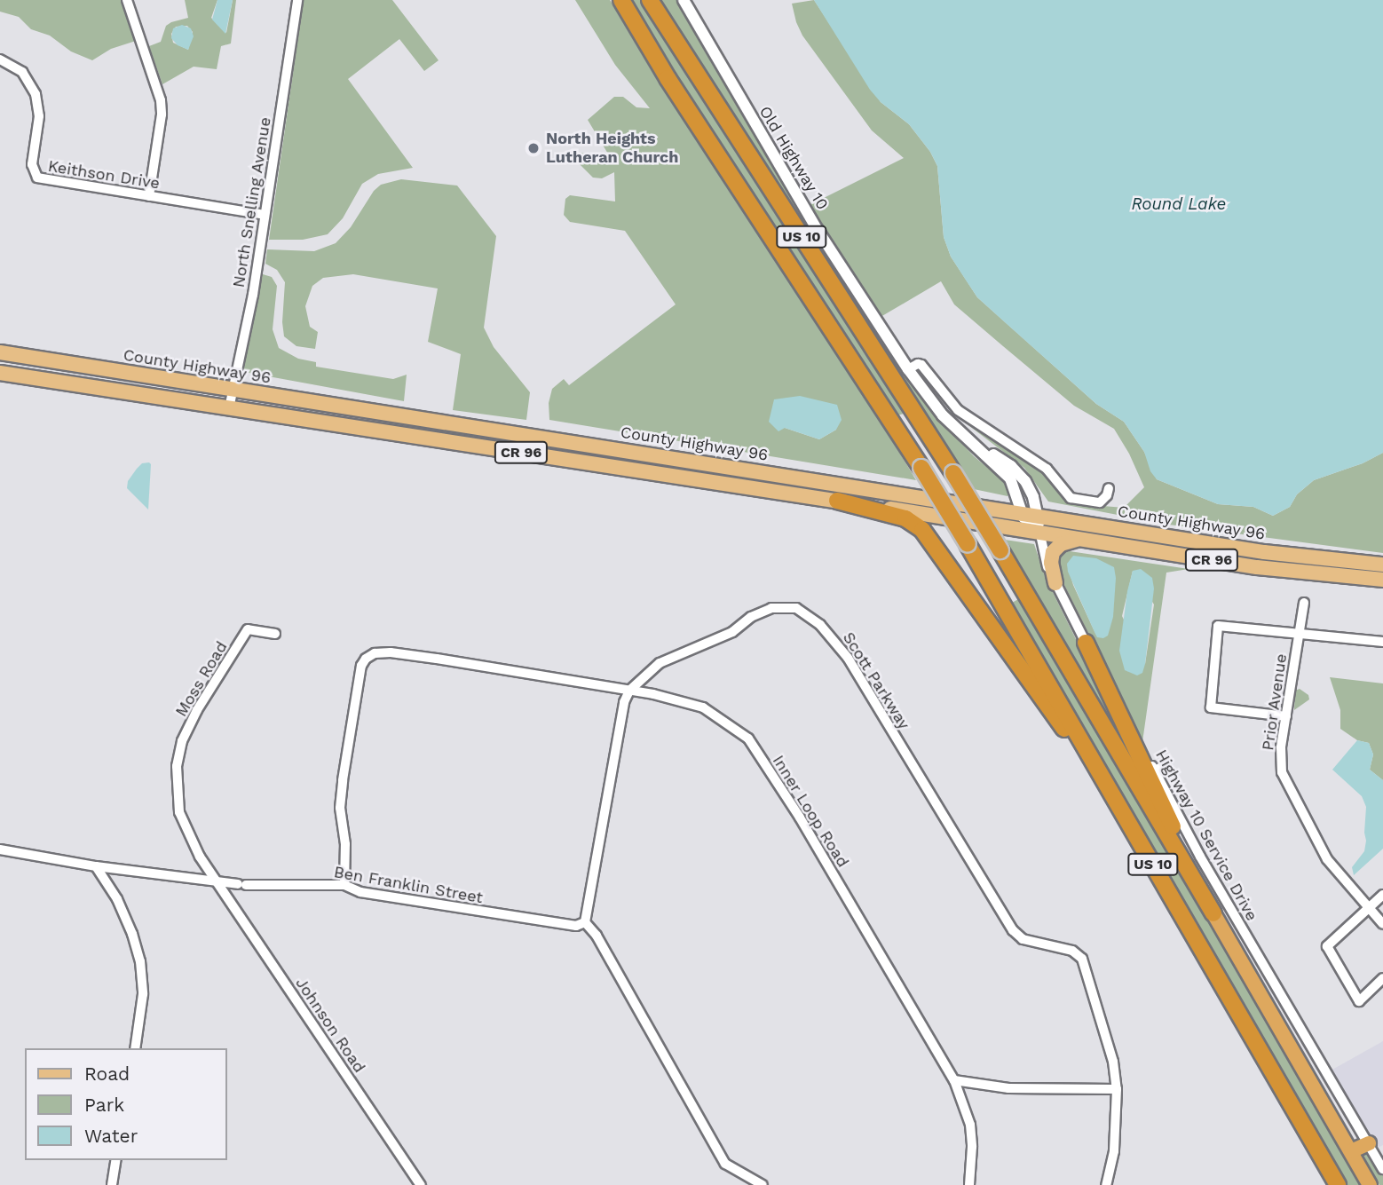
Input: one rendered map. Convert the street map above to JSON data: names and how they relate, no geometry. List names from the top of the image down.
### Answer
{
  "streets": {
    "highway": ["US 10"],
    "main road": ["County Highway 96", "CR 96"],
    "street": [
      "Old Highway 10",
      "Keithson Drive",
      "North Snelling Avenue",
      "Moss Road",
      "Scott Parkway",
      "Prior Avenue",
      "Inner Loop Road",
      "Highway 10 Service Drive",
      "Ben Franklin Street",
      "Johnson Road"
    ]
  },
  "crossings": [
    ["Old Highway 10", "County Highway 96"],
    ["Old Highway 10", "CR 96"],
    ["Old Highway 10", "Highway 10 Service Drive"],
    ["Keithson Drive", "North Snelling Avenue"],
    ["North Snelling Avenue", "County Highway 96"],
    ["North Snelling Avenue", "CR 96"],
    ["CR 96", "Highway 10 Service Drive"],
    ["Moss Road", "Ben Franklin Street"],
    ["Moss Road", "Johnson Road"],
    ["Scott Parkway", "Inner Loop Road"],
    ["Inner Loop Road", "Ben Franklin Street"],
    ["Ben Franklin Street", "Johnson Road"]
  ],
  "water": ["Round Lake"],
  "places": ["North Heights Lutheran Church"],
  "legend": ["Road", "Park", "Water"]
}
